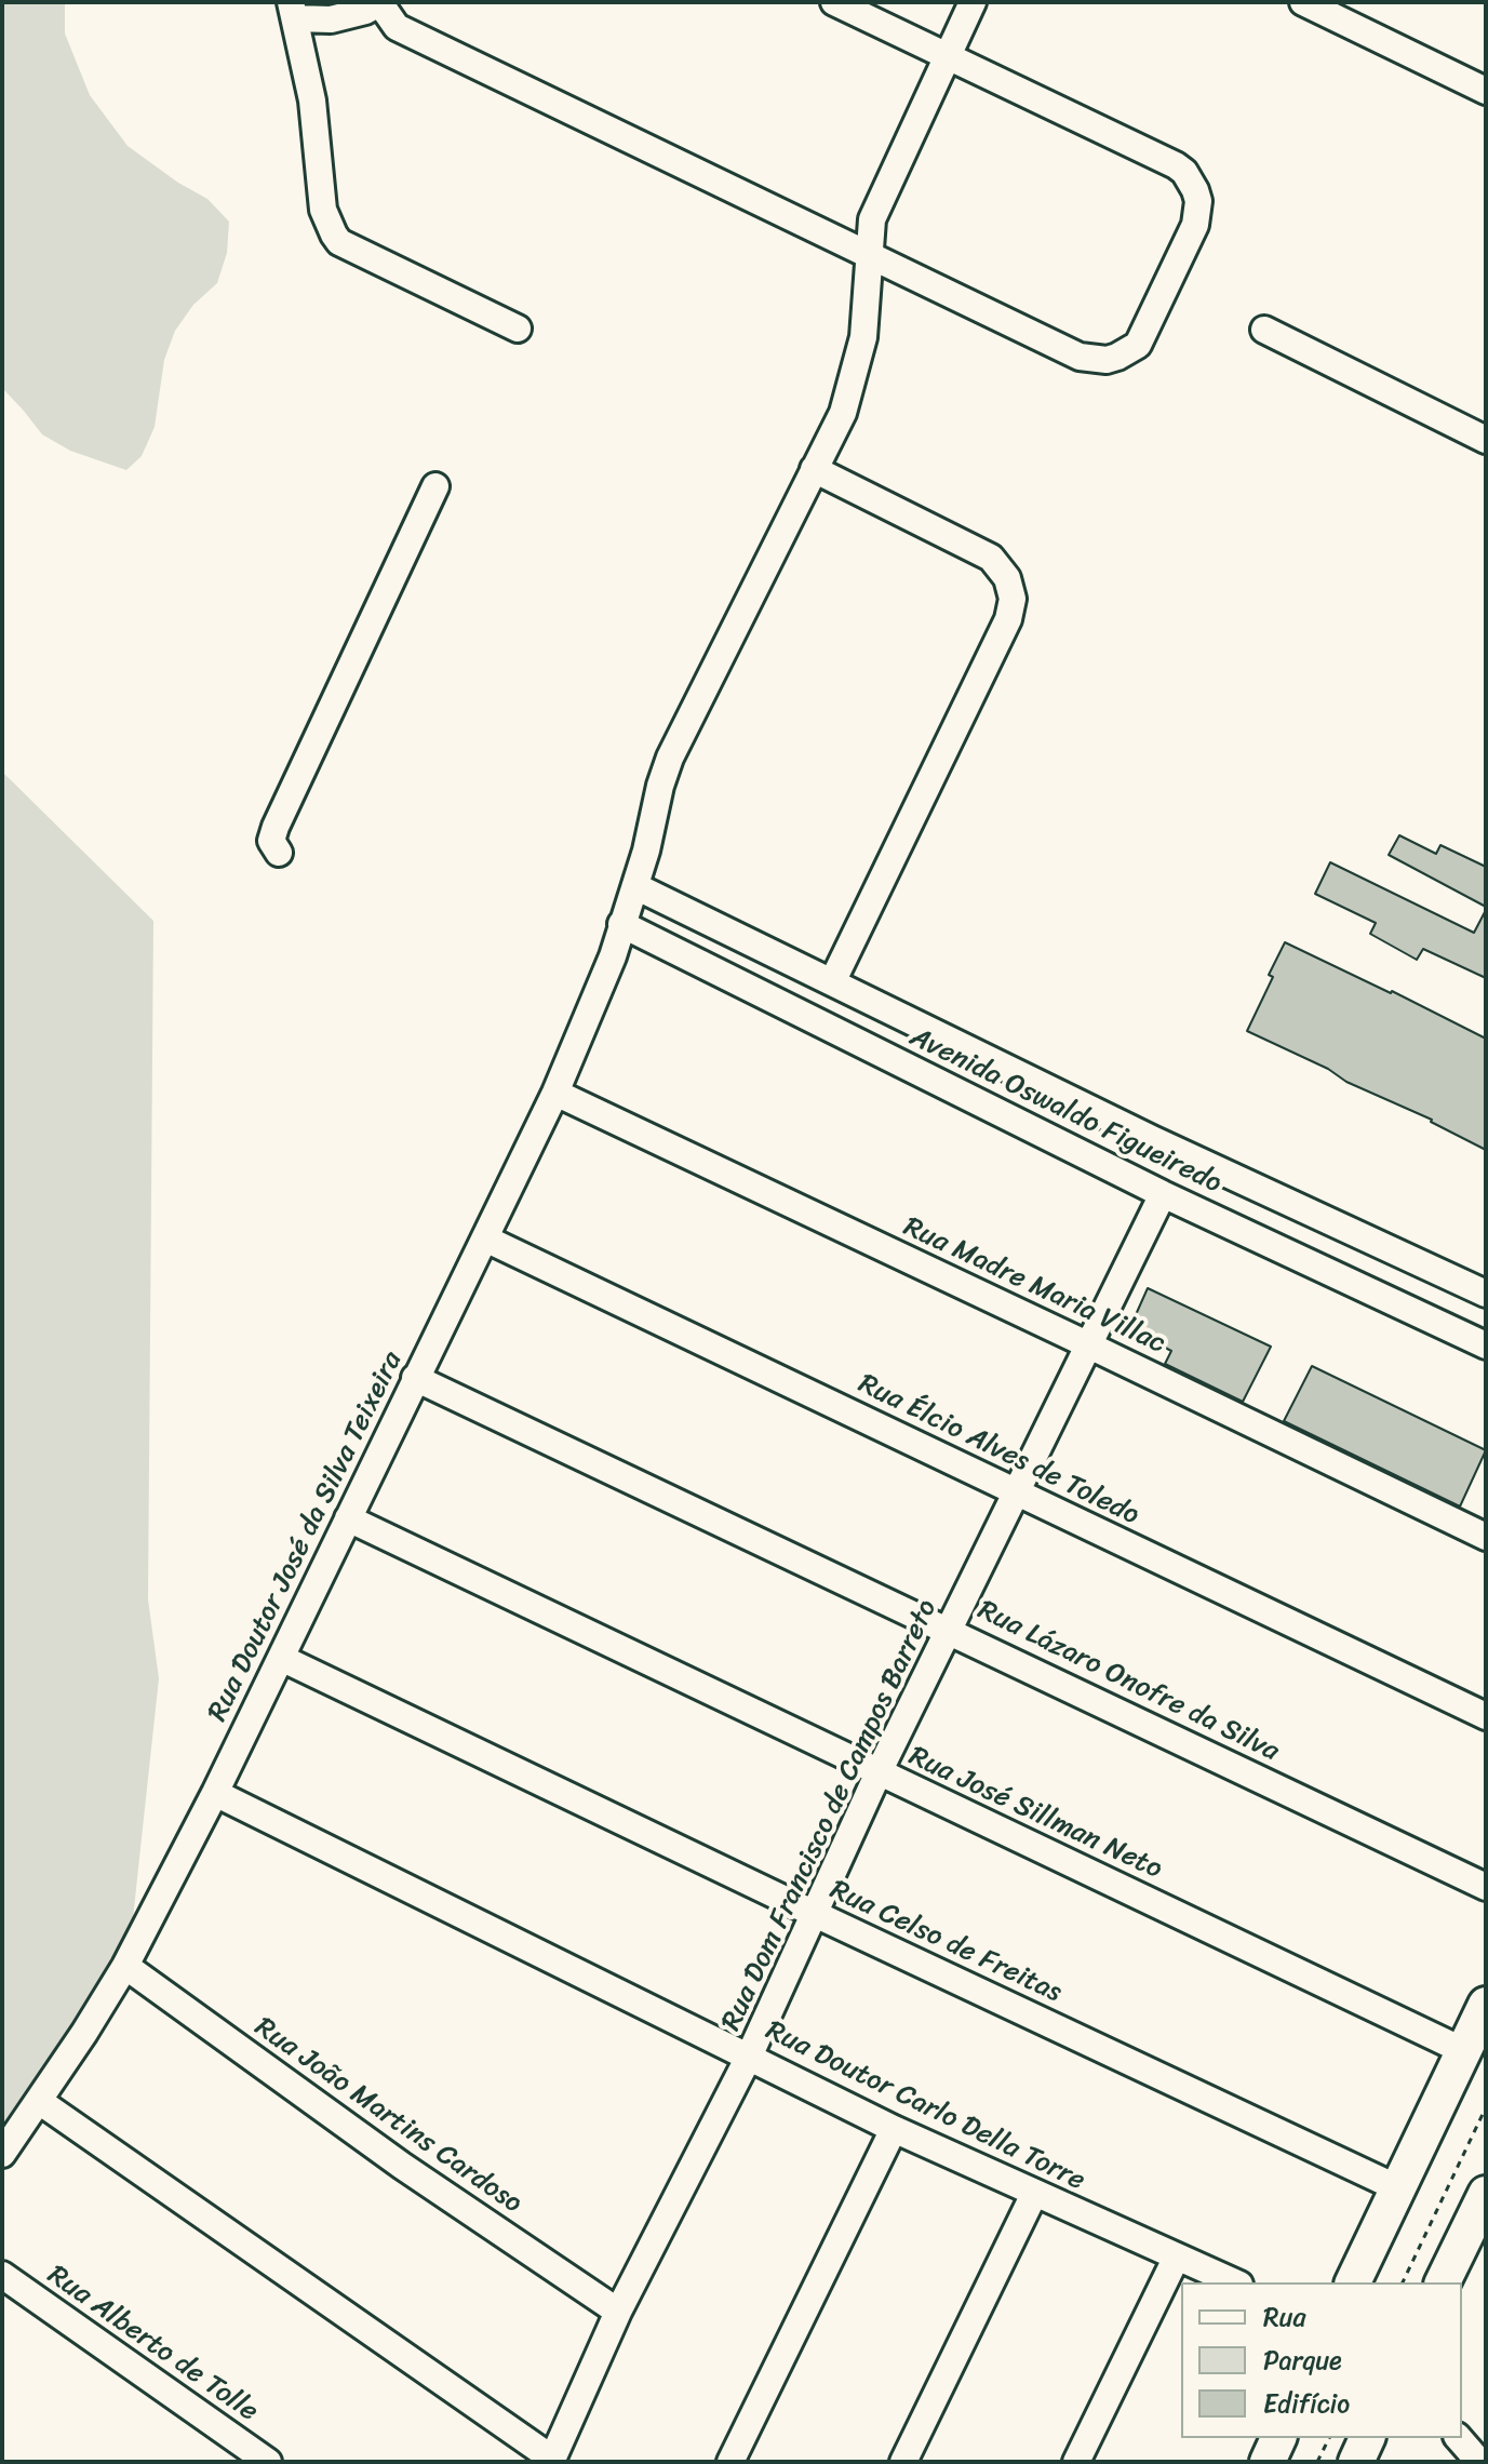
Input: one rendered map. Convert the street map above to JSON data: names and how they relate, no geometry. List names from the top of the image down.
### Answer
{
  "streets": {
    "street": [
      "Avenida Oswaldo Figueiredo",
      "Rua Madre Maria Villac",
      "Rua Élcio Alves de Toledo",
      "Rua Doutor José da Silva Teixeira",
      "Rua Lázaro Onofre da Silva",
      "Rua José Sillman Neto",
      "Rua Dom Francisco de Campos Barreto",
      "Rua Celso de Freitas",
      "Rua Doutor Carlo Della Torre",
      "Rua João Martins Cardoso",
      "Rua Alberto de Tolle"
    ]
  },
  "crossings": [
    ["Avenida Oswaldo Figueiredo", "Rua Doutor José da Silva Teixeira"],
    ["Avenida Oswaldo Figueiredo", "Rua Dom Francisco de Campos Barreto"],
    ["Rua Madre Maria Villac", "Rua Doutor José da Silva Teixeira"],
    ["Rua Madre Maria Villac", "Rua Dom Francisco de Campos Barreto"],
    ["Rua Élcio Alves de Toledo", "Rua Doutor José da Silva Teixeira"],
    ["Rua Élcio Alves de Toledo", "Rua Dom Francisco de Campos Barreto"],
    ["Rua Doutor José da Silva Teixeira", "Rua Lázaro Onofre da Silva"],
    ["Rua Doutor José da Silva Teixeira", "Rua José Sillman Neto"],
    ["Rua Doutor José da Silva Teixeira", "Rua Celso de Freitas"],
    ["Rua Doutor José da Silva Teixeira", "Rua Doutor Carlo Della Torre"],
    ["Rua Doutor José da Silva Teixeira", "Rua João Martins Cardoso"],
    ["Rua Lázaro Onofre da Silva", "Rua Dom Francisco de Campos Barreto"],
    ["Rua José Sillman Neto", "Rua Dom Francisco de Campos Barreto"],
    ["Rua Dom Francisco de Campos Barreto", "Rua Celso de Freitas"],
    ["Rua Dom Francisco de Campos Barreto", "Rua Doutor Carlo Della Torre"],
    ["Rua Dom Francisco de Campos Barreto", "Rua João Martins Cardoso"]
  ],
  "legend": ["Rua", "Parque", "Edifício"]
}
